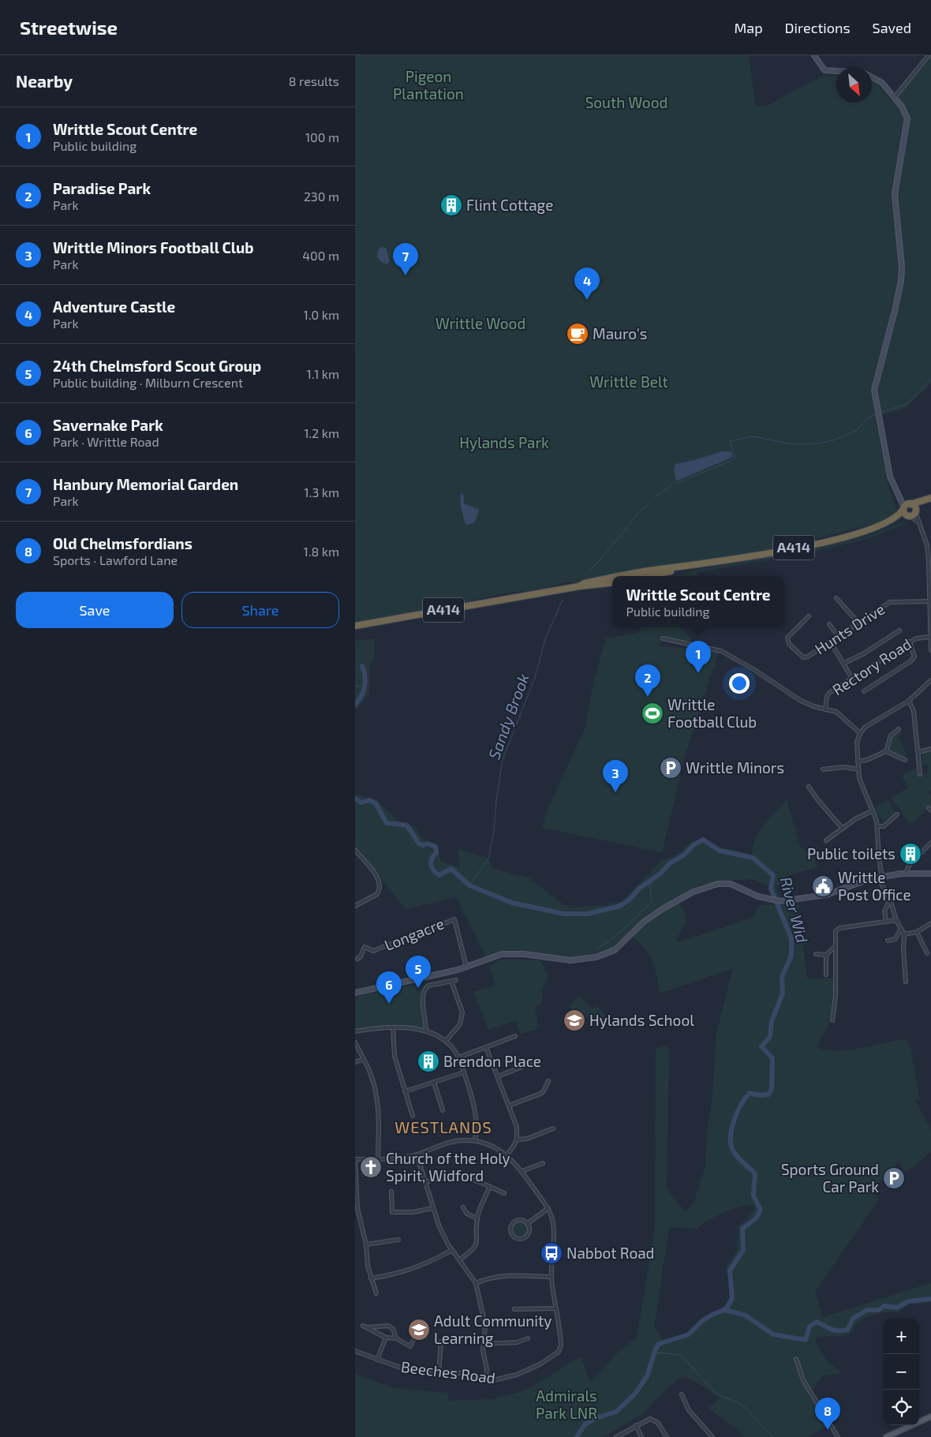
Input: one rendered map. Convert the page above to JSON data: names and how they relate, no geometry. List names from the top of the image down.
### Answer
{
  "streets": {
    "highway": ["A414"],
    "street": [
      "Hunts Drive",
      "Rectory Road",
      "Longacre",
      "Beeches Road"
    ]
  },
  "districts": ["WESTLANDS"],
  "water": ["Sandy Brook", "River Wid"],
  "parks": [
    "Pigeon Plantation",
    "South Wood",
    "Writtle Wood",
    "Writtle Belt",
    "Hylands Park",
    "Admirals Park LNR"
  ],
  "places": {
    "building": ["Flint Cottage", "Public toilets", "Brendon Place"],
    "cafe": ["Mauro's"],
    "sports": ["Writtle Football Club"],
    "parking": ["Writtle Minors", "Sports Ground Car Park"],
    "public building": ["Writtle Post Office"],
    "school or university": ["Hylands School", "Adult Community Learning"],
    "church": ["Church of the Holy Spirit, Widford"],
    "bus stop": ["Nabbot Road"]
  },
  "north": "bottom right",
  "page": {
    "header": "Streetwise",
    "nav": ["Map", "Directions", "Saved"],
    "heading": ["Nearby", "8 results"],
    "list": [
      {
        "mark": "1",
        "name": "Writtle Scout Centre",
        "note": "Public building",
        "value": "100 m"
      },
      {
        "mark": "2",
        "name": "Paradise Park",
        "note": "Park",
        "value": "230 m"
      },
      {
        "mark": "3",
        "name": "Writtle Minors Football Club",
        "note": "Park",
        "value": "400 m"
      },
      {
        "mark": "4",
        "name": "Adventure Castle",
        "note": "Park",
        "value": "1.0 km"
      },
      {
        "mark": "5",
        "name": "24th Chelmsford Scout Group",
        "note": "Public building · Milburn Crescent",
        "value": "1.1 km"
      },
      {
        "mark": "6",
        "name": "Savernake Park",
        "note": "Park · Writtle Road",
        "value": "1.2 km"
      },
      {
        "mark": "7",
        "name": "Hanbury Memorial Garden",
        "note": "Park",
        "value": "1.3 km"
      },
      {
        "mark": "8",
        "name": "Old Chelmsfordians",
        "note": "Sports · Lawford Lane",
        "value": "1.8 km"
      }
    ],
    "pins": [
      "7",
      "4",
      "1",
      "2",
      "3",
      "5",
      "6",
      "8"
    ],
    "popup": ["Writtle Scout Centre", "Public building"],
    "buttons": ["Save", "Share"],
    "map_buttons": ["+", "−"]
  }
}
